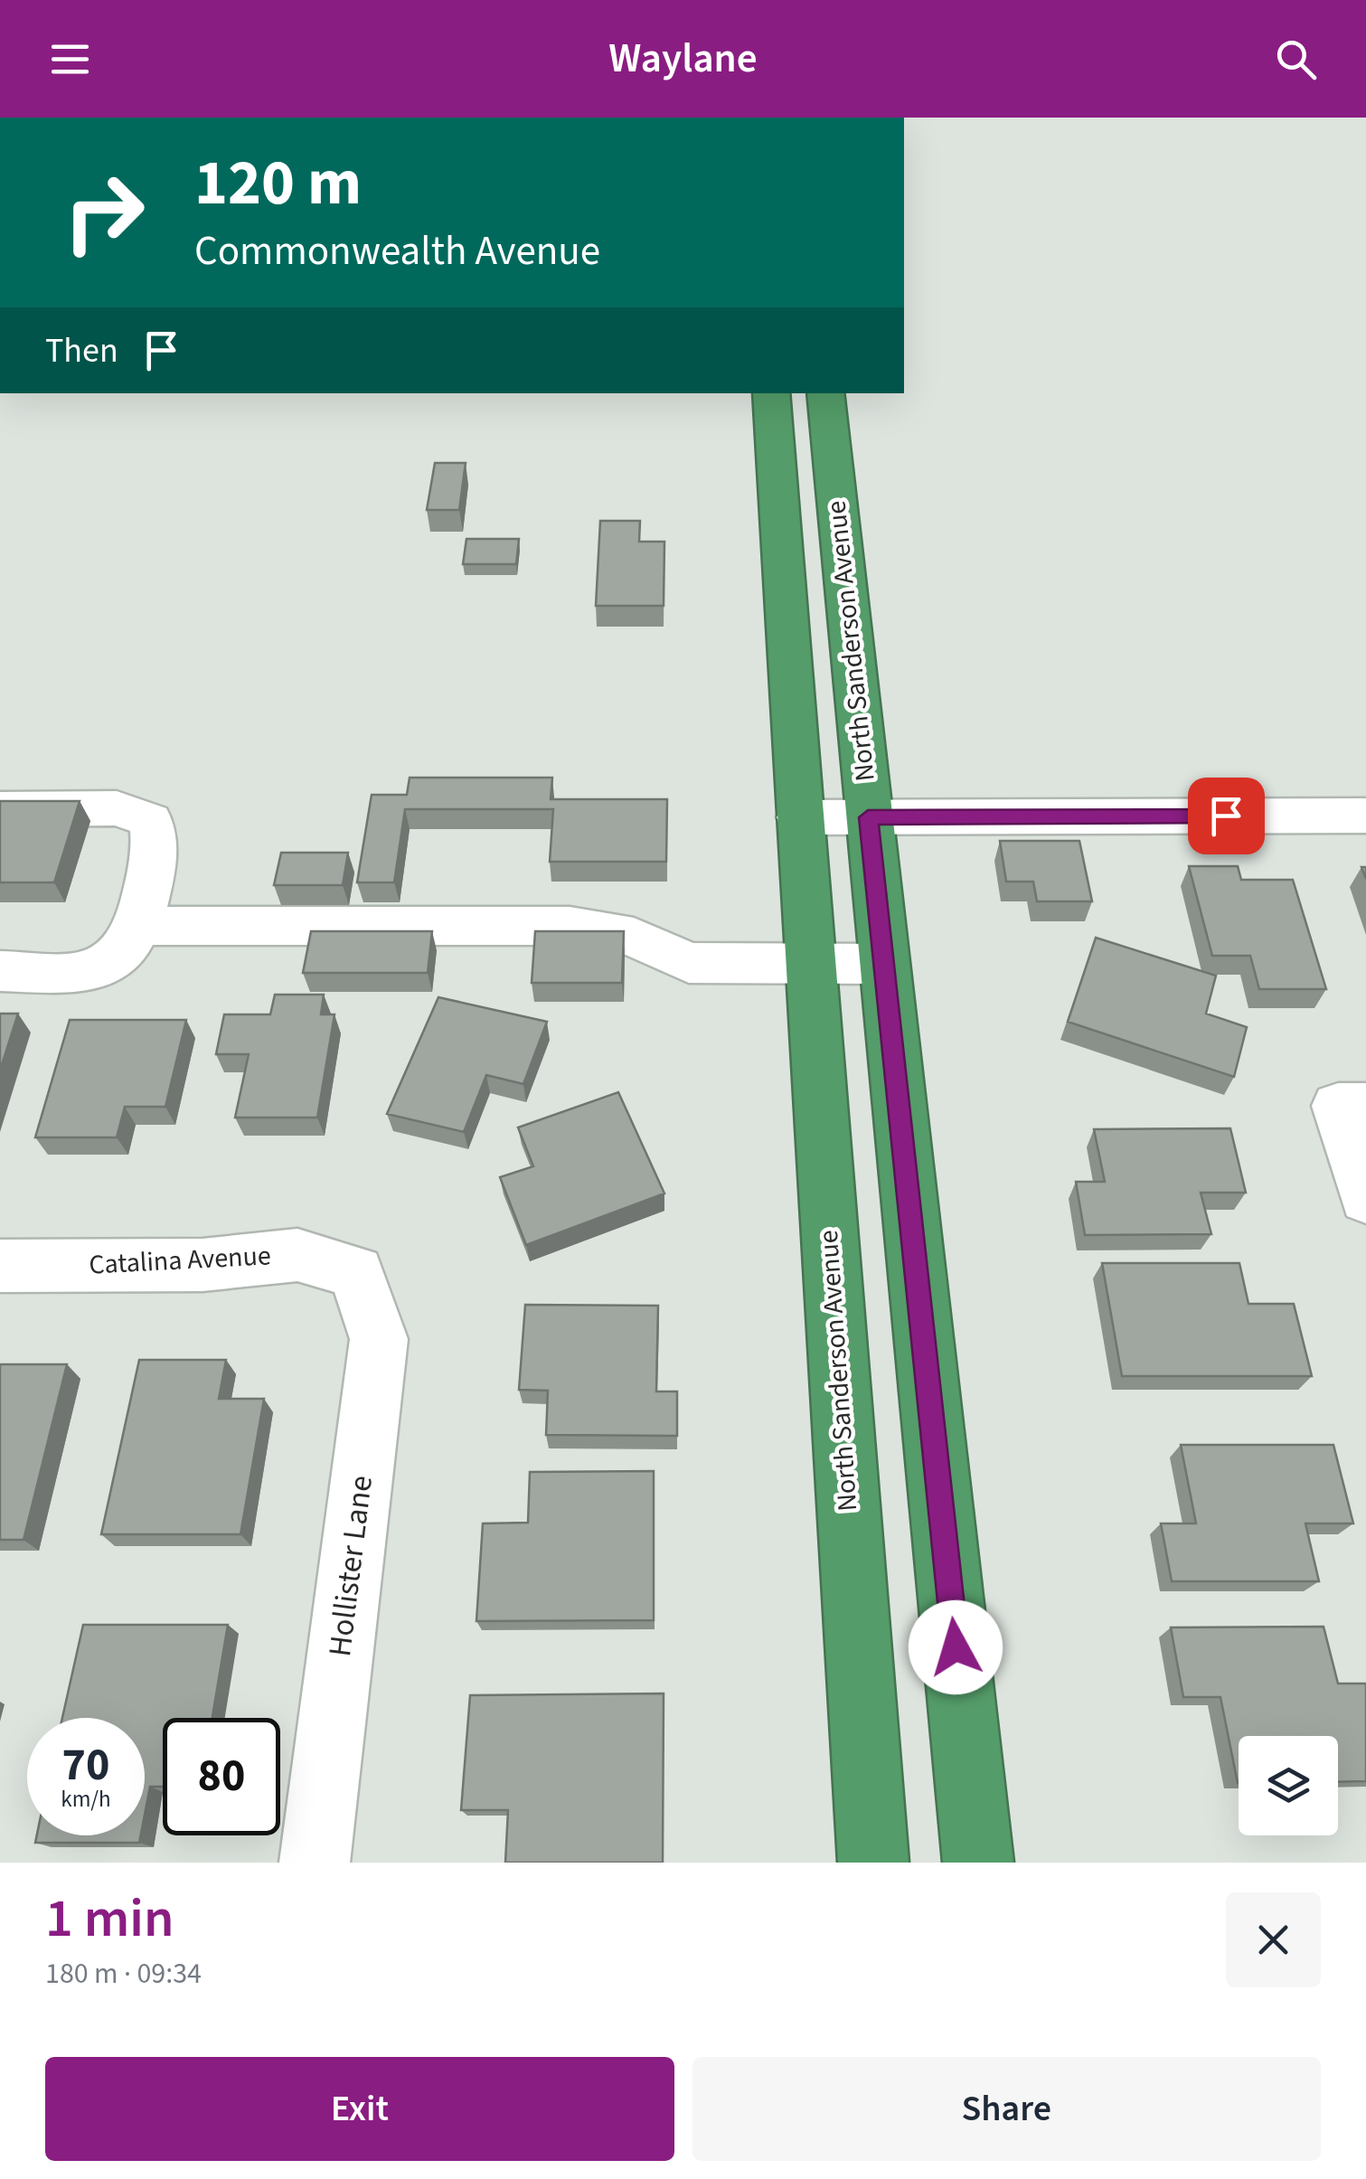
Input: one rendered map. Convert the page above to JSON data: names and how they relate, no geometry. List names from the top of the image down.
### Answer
{
  "streets": {
    "highway": ["North Sanderson Avenue"],
    "street": ["Catalina Avenue", "Hollister Lane"]
  },
  "crossings": [
    ["Catalina Avenue", "Hollister Lane"]
  ],
  "page": {
    "header": "Waylane",
    "turn": ["120 m", "Commonwealth Avenue"],
    "then": "Then",
    "speed": "70 km/h",
    "limit": "80",
    "heading": ["1 min", "180 m · 09:34"],
    "buttons": ["Exit", "Share"]
  }
}
